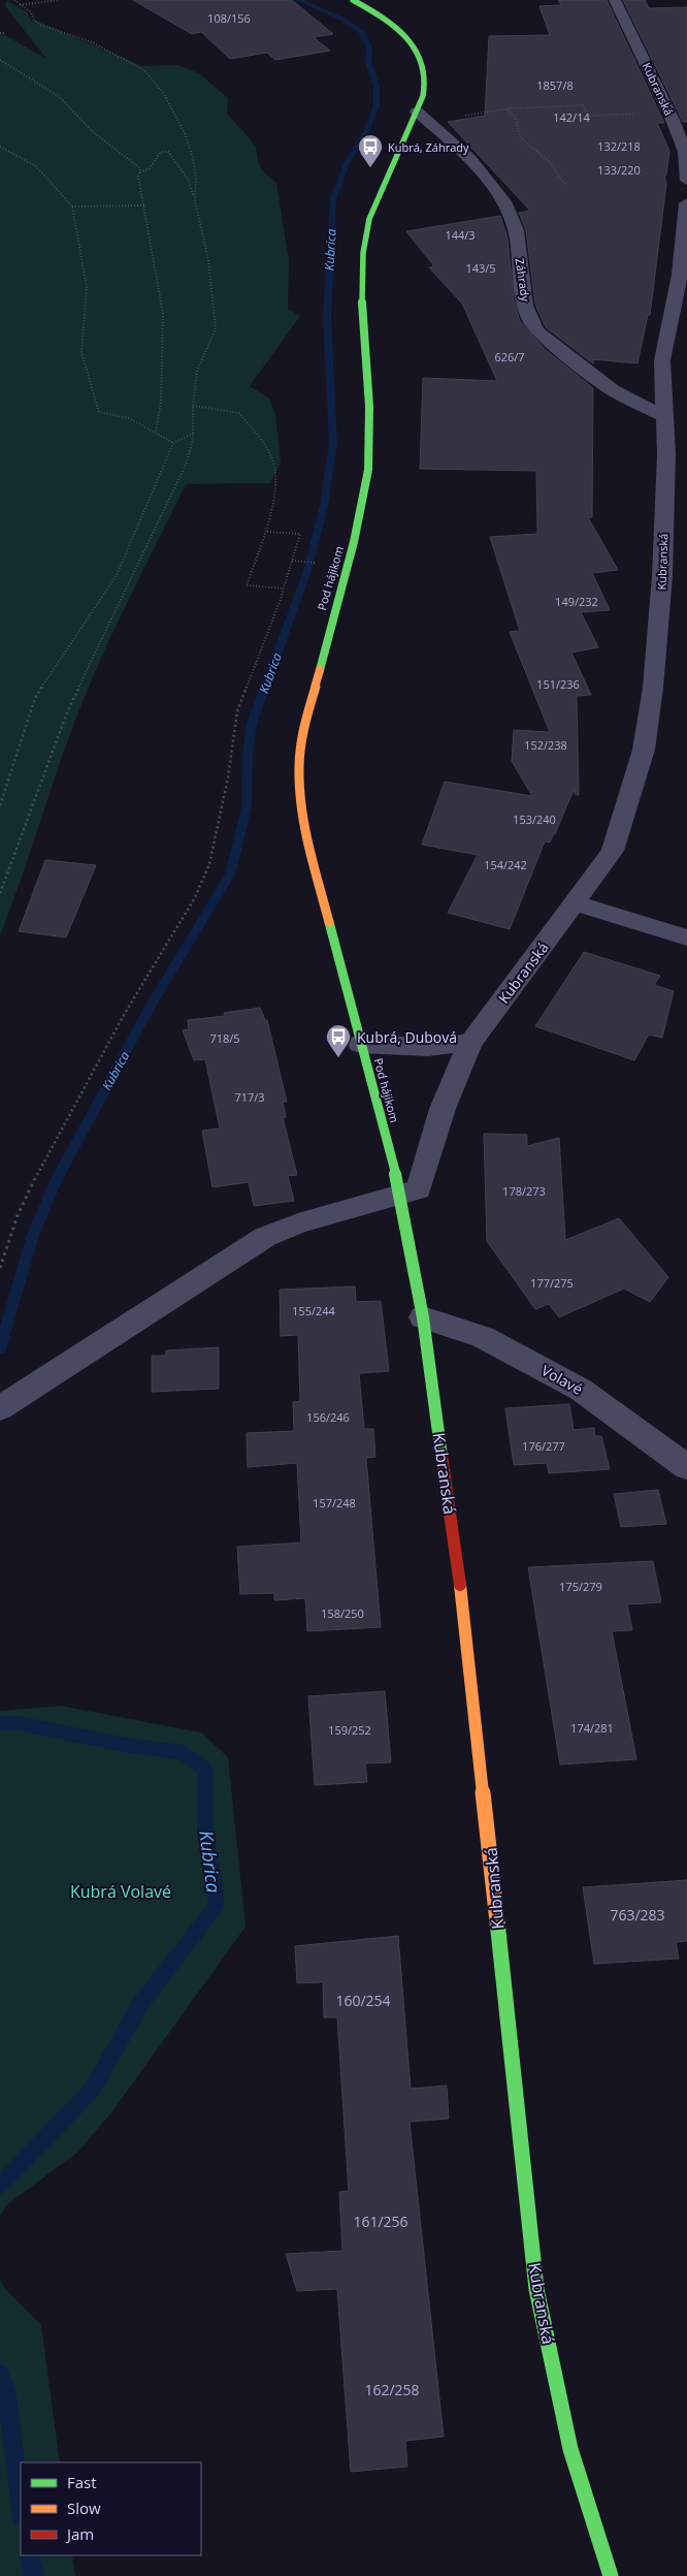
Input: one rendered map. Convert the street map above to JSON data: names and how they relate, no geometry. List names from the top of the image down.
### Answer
{
  "streets": {
    "street": [
      "Kubranská",
      "Záhrady",
      "Pod hájikom",
      "Volavé"
    ]
  },
  "crossings": [
    ["Kubranská", "Záhrady"],
    ["Kubranská", "Pod hájikom"],
    ["Kubranská", "Volavé"],
    ["Záhrady", "Pod hájikom"]
  ],
  "water": ["Kubrica"],
  "parks": ["Kubrá Volavé"],
  "places": {
    "bus stop": ["Kubrá, Záhrady", "Kubrá, Dubová"]
  },
  "house_numbers": [
    "108/156",
    "1857/8",
    "142/14",
    "132/218",
    "133/220",
    "144/3",
    "143/5",
    "626/7",
    "149/232",
    "151/236",
    "152/238",
    "153/240",
    "154/242",
    "718/5",
    "717/3",
    "178/273",
    "177/275",
    "155/244",
    "156/246",
    "176/277",
    "157/248",
    "175/279",
    "158/250",
    "174/281",
    "159/252",
    "763/283",
    "160/254",
    "161/256",
    "162/258"
  ],
  "legend": ["Fast", "Slow", "Jam"]
}
